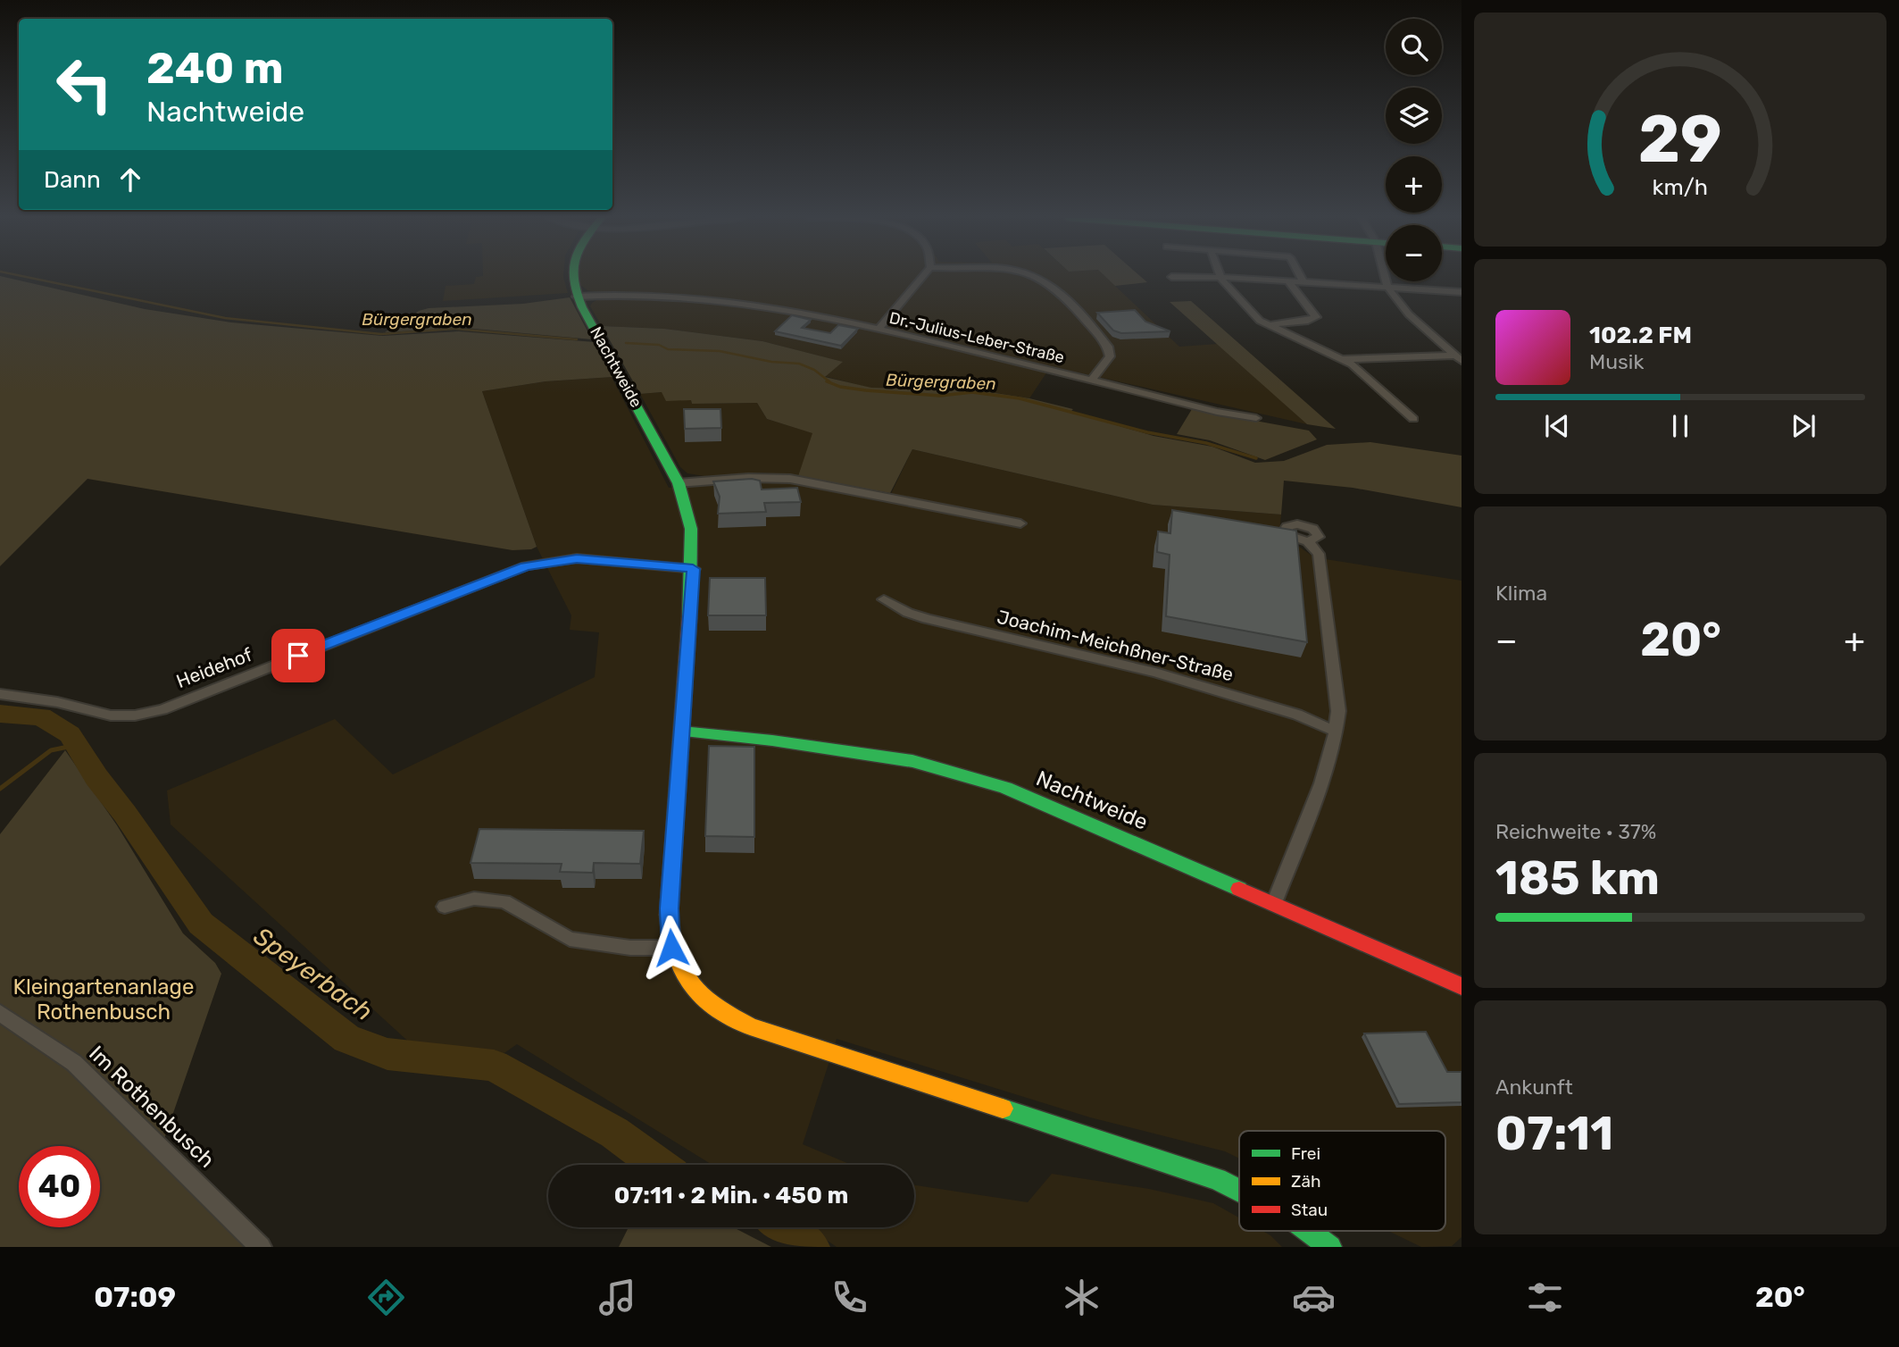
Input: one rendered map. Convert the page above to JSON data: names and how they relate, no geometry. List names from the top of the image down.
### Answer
{
  "streets": {
    "street": [
      "Dr.-Julius-Leber-Straße",
      "Nachtweide",
      "Joachim-Meichßner-Straße",
      "Heidehof",
      "Im Rothenbusch"
    ]
  },
  "crossings": [
    ["Dr.-Julius-Leber-Straße", "Nachtweide"],
    ["Nachtweide", "Heidehof"]
  ],
  "water": ["Bürgergraben", "Speyerbach"],
  "parks": ["Kleingartenanlage Rothenbusch"],
  "legend": ["Frei", "Zäh", "Stau"],
  "page": {
    "map_buttons": ["+", "−"],
    "turn": ["240 m", "Nachtweide"],
    "then": "Dann",
    "song": ["102.2 FM", "Musik"],
    "tile": [
      "Klima",
      ["Reichweite · 37%", "185 km"],
      ["Ankunft", "07:11"]
    ],
    "heat": ["−", "20°", "+"],
    "limit": "40",
    "trip": "07:11 · 2 Min. · 450 m",
    "tabs": ["07:09", "20°"],
    "gauge": ["29", "km/h"]
  }
}
